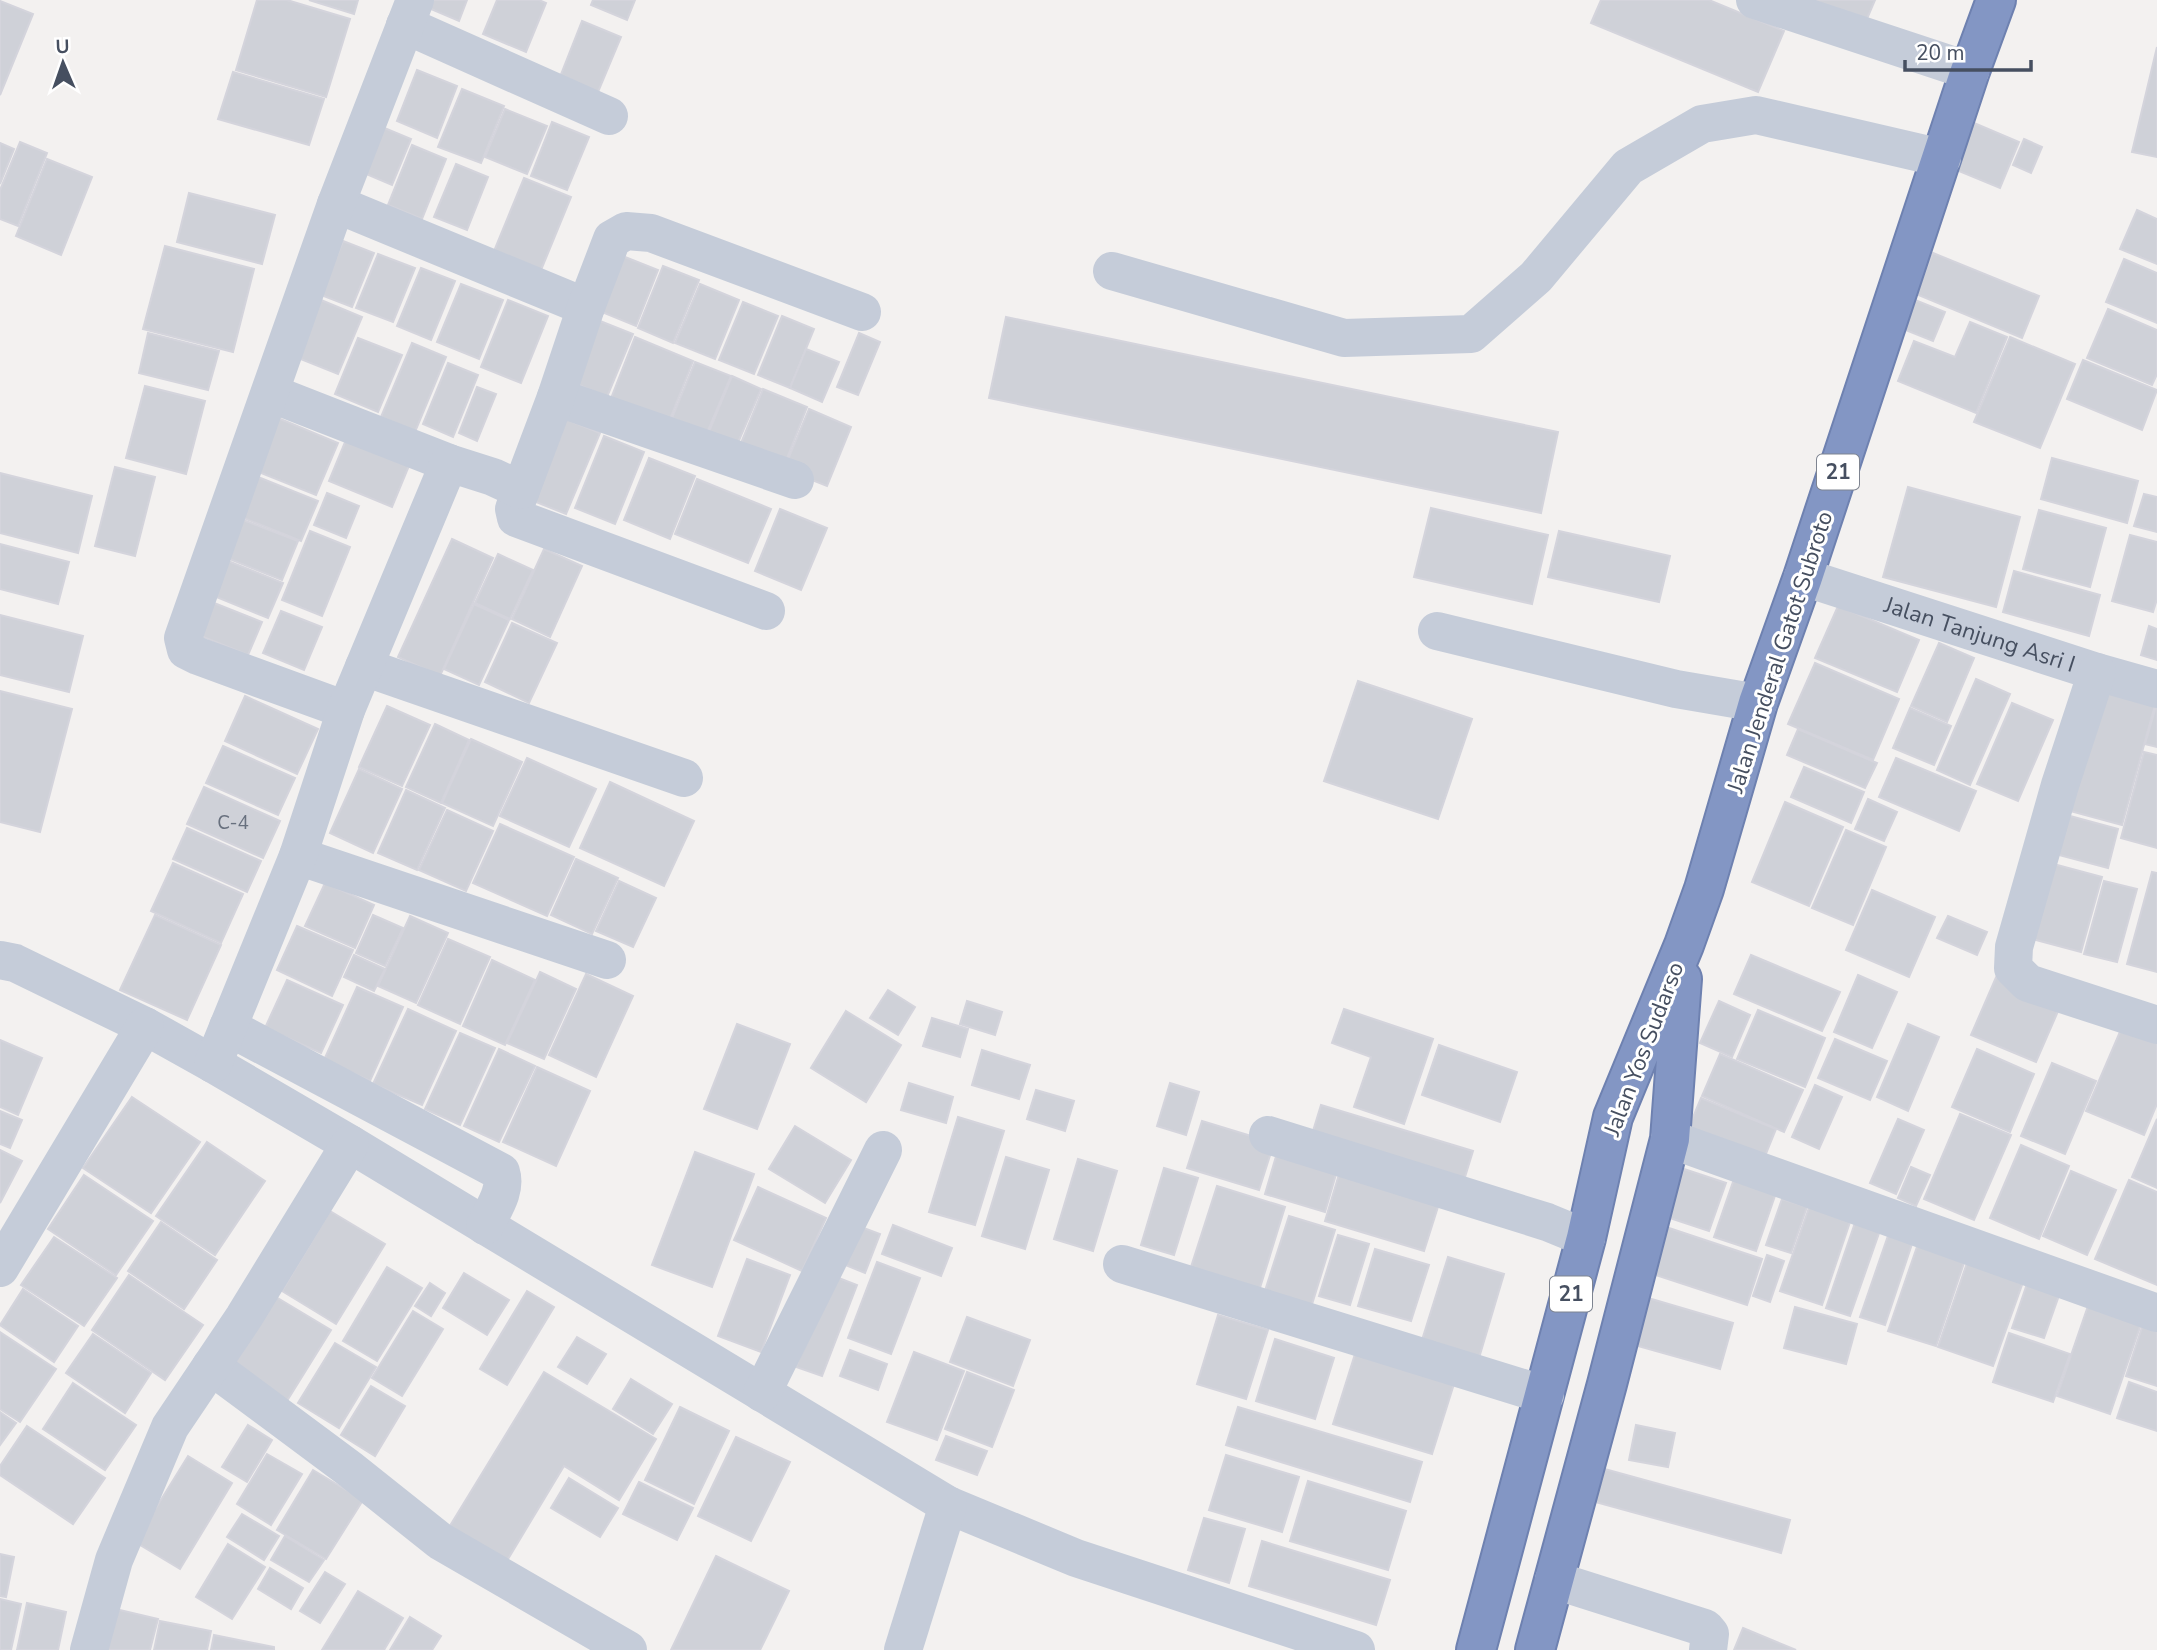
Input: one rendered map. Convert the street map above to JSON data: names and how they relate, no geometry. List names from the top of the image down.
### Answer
{
  "streets": {
    "highway": ["21", "Jalan Jenderal Gatot Subroto", "Jalan Yos Sudarso"],
    "street": ["Jalan Tanjung Asri I"]
  },
  "crossings": [
    ["Jalan Tanjung Asri I", "Jalan Jenderal Gatot Subroto"],
    ["Jalan Jenderal Gatot Subroto", "Jalan Yos Sudarso"]
  ],
  "house_numbers": ["C-4"],
  "scale_bar": "20 m",
  "north": "top"
}
